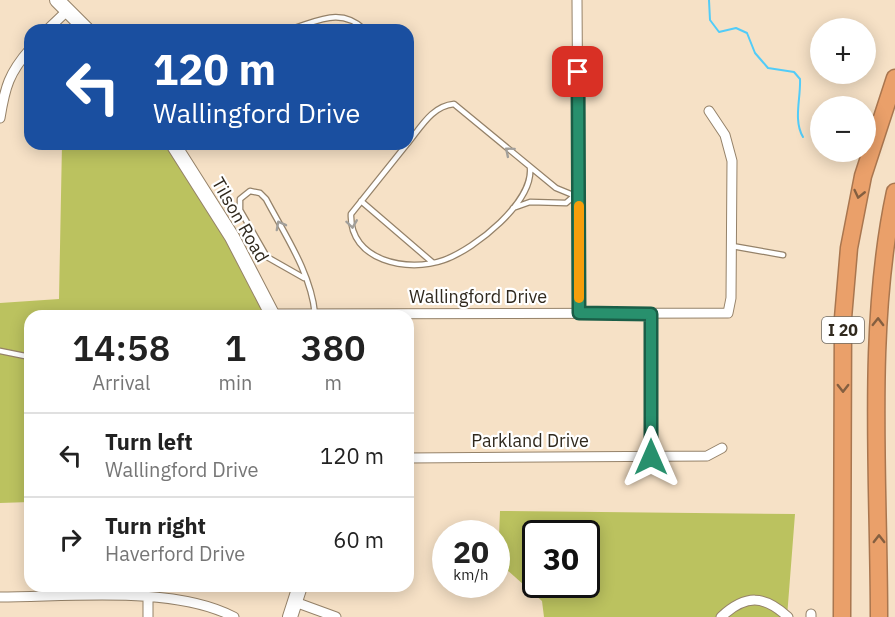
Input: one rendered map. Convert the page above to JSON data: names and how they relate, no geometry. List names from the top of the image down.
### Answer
{
  "streets": {
    "highway": ["I 20"],
    "street": ["Tilson Road", "Wallingford Drive", "Parkland Drive"]
  },
  "page": {
    "map_buttons": ["+", "−"],
    "turn": ["120 m", "Wallingford Drive"],
    "eta": [
      "14:58",
      "Arrival",
      "1",
      "min",
      "380",
      "m"
    ],
    "list": [
      {
        "name": "Turn left",
        "note": "Wallingford Drive",
        "value": "120 m"
      },
      {
        "name": "Turn right",
        "note": "Haverford Drive",
        "value": "60 m"
      }
    ],
    "speed": "20 km/h",
    "limit": "30"
  }
}
